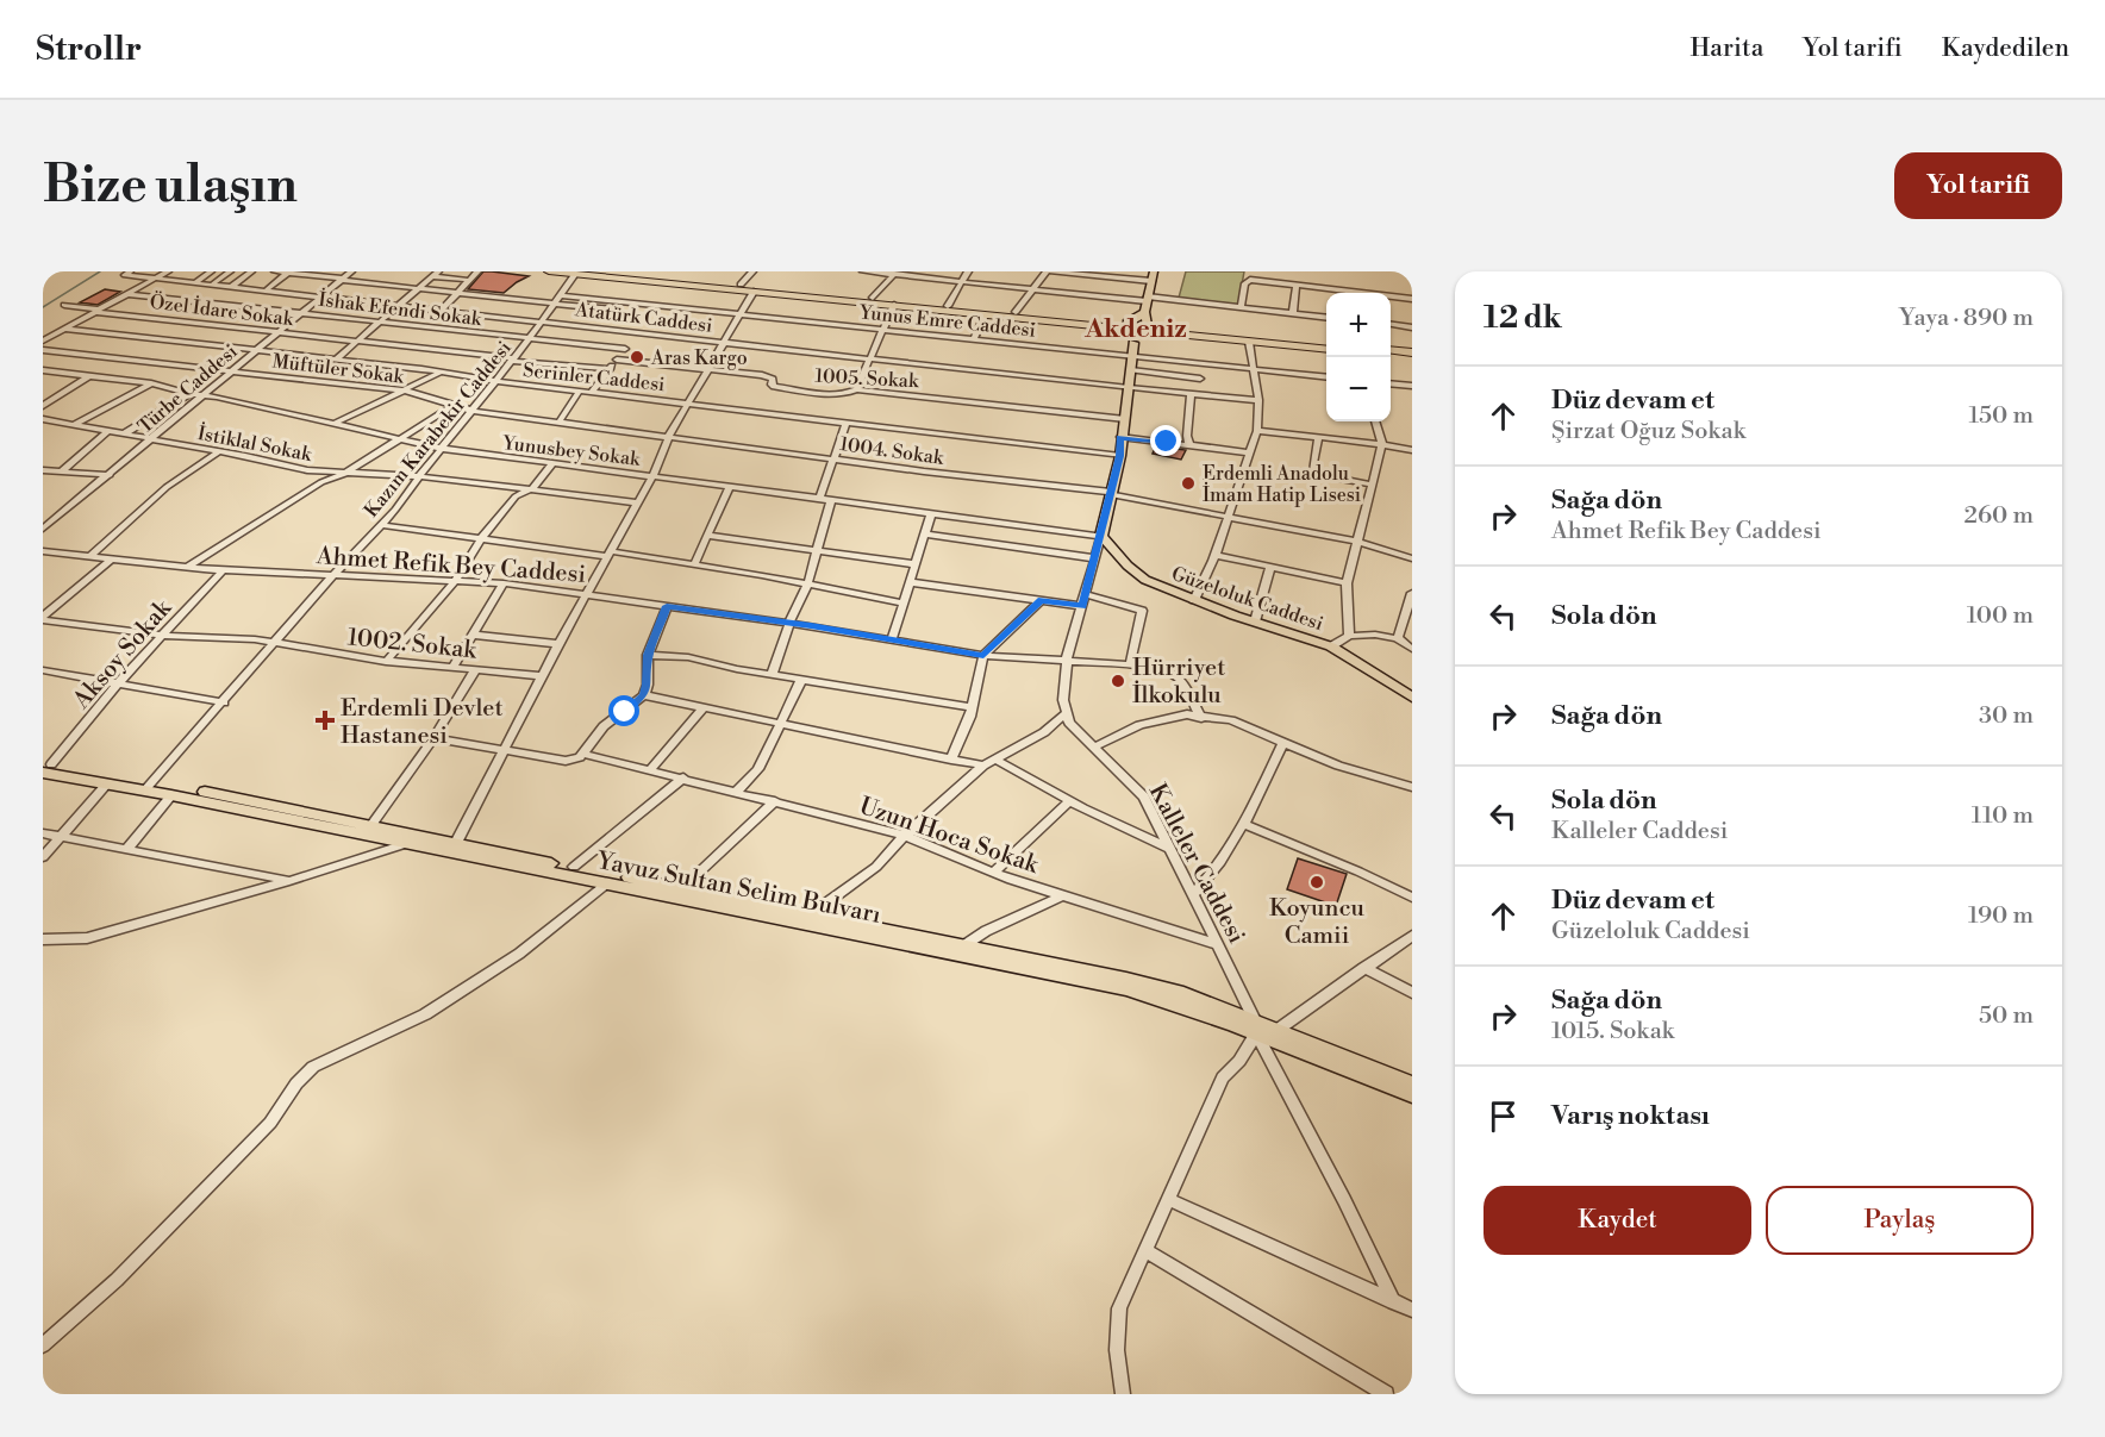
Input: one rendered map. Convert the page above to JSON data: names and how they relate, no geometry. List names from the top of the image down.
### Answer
{
  "streets": {
    "main road": ["Güzeloluk Caddesi", "Yavuz Sultan Selim Bulvarı"],
    "street": [
      "İshak Efendi Sokak",
      "Özel İdare Sokak",
      "Atatürk Caddesi",
      "Yunus Emre Caddesi",
      "Müftüler Sokak",
      "Serinler Caddesi",
      "1005. Sokak",
      "Türbe Caddesi",
      "Kazım Karabekir Caddesi",
      "İstiklal Sokak",
      "Yunusbey Sokak",
      "1004. Sokak",
      "Ahmet Refik Bey Caddesi",
      "1002. Sokak",
      "Aksoy Sokak",
      "Uzun Hoca Sokak",
      "Kalleler Caddesi"
    ]
  },
  "crossings": [
    ["İshak Efendi Sokak", "Türbe Caddesi"],
    ["İshak Efendi Sokak", "Kazım Karabekir Caddesi"],
    ["Özel İdare Sokak", "Türbe Caddesi"],
    ["Özel İdare Sokak", "Kazım Karabekir Caddesi"],
    ["Atatürk Caddesi", "Türbe Caddesi"],
    ["Atatürk Caddesi", "Kazım Karabekir Caddesi"],
    ["Yunus Emre Caddesi", "Kazım Karabekir Caddesi"],
    ["Müftüler Sokak", "Türbe Caddesi"],
    ["Müftüler Sokak", "Kazım Karabekir Caddesi"],
    ["Müftüler Sokak", "1004. Sokak"],
    ["Serinler Caddesi", "Türbe Caddesi"],
    ["Serinler Caddesi", "Kazım Karabekir Caddesi"],
    ["Türbe Caddesi", "İstiklal Sokak"],
    ["Türbe Caddesi", "Yunusbey Sokak"],
    ["Kazım Karabekir Caddesi", "İstiklal Sokak"],
    ["Kazım Karabekir Caddesi", "Yunusbey Sokak"],
    ["Kazım Karabekir Caddesi", "Ahmet Refik Bey Caddesi"],
    ["Kazım Karabekir Caddesi", "1002. Sokak"],
    ["Kazım Karabekir Caddesi", "Yavuz Sultan Selim Bulvarı"],
    ["Yunusbey Sokak", "Güzeloluk Caddesi"],
    ["Ahmet Refik Bey Caddesi", "Aksoy Sokak"],
    ["1002. Sokak", "Aksoy Sokak"],
    ["Aksoy Sokak", "Yavuz Sultan Selim Bulvarı"],
    ["Uzun Hoca Sokak", "Kalleler Caddesi"],
    ["Kalleler Caddesi", "Yavuz Sultan Selim Bulvarı"]
  ],
  "districts": ["Akdeniz"],
  "places": {
    "other": [
      "Aras Kargo",
      "Erdemli Anadolu İmam Hatip Lisesi",
      "Hürriyet İlkokulu",
      "Koyuncu Camii"
    ],
    "health": ["Erdemli Devlet Hastanesi"]
  },
  "page": {
    "header": "Strollr",
    "nav": ["Harita", "Yol tarifi", "Kaydedilen"],
    "buttons": [
      "Yol tarifi",
      ["Kaydet", "Paylaş"]
    ],
    "title": "Bize ulaşın",
    "heading": ["12 dk", "Yaya · 890 m"],
    "map_buttons": ["+", "−"],
    "list": [
      ["Düz devam et", "Şirzat Oğuz Sokak", "150 m"],
      ["Sağa dön", "Ahmet Refik Bey Caddesi", "260 m"],
      ["Sola dön", "100 m"],
      ["Sağa dön", "30 m"],
      ["Sola dön", "Kalleler Caddesi", "110 m"],
      ["Düz devam et", "Güzeloluk Caddesi", "190 m"],
      ["Sağa dön", "1015. Sokak", "50 m"],
      "Varış noktası"
    ]
  }
}
